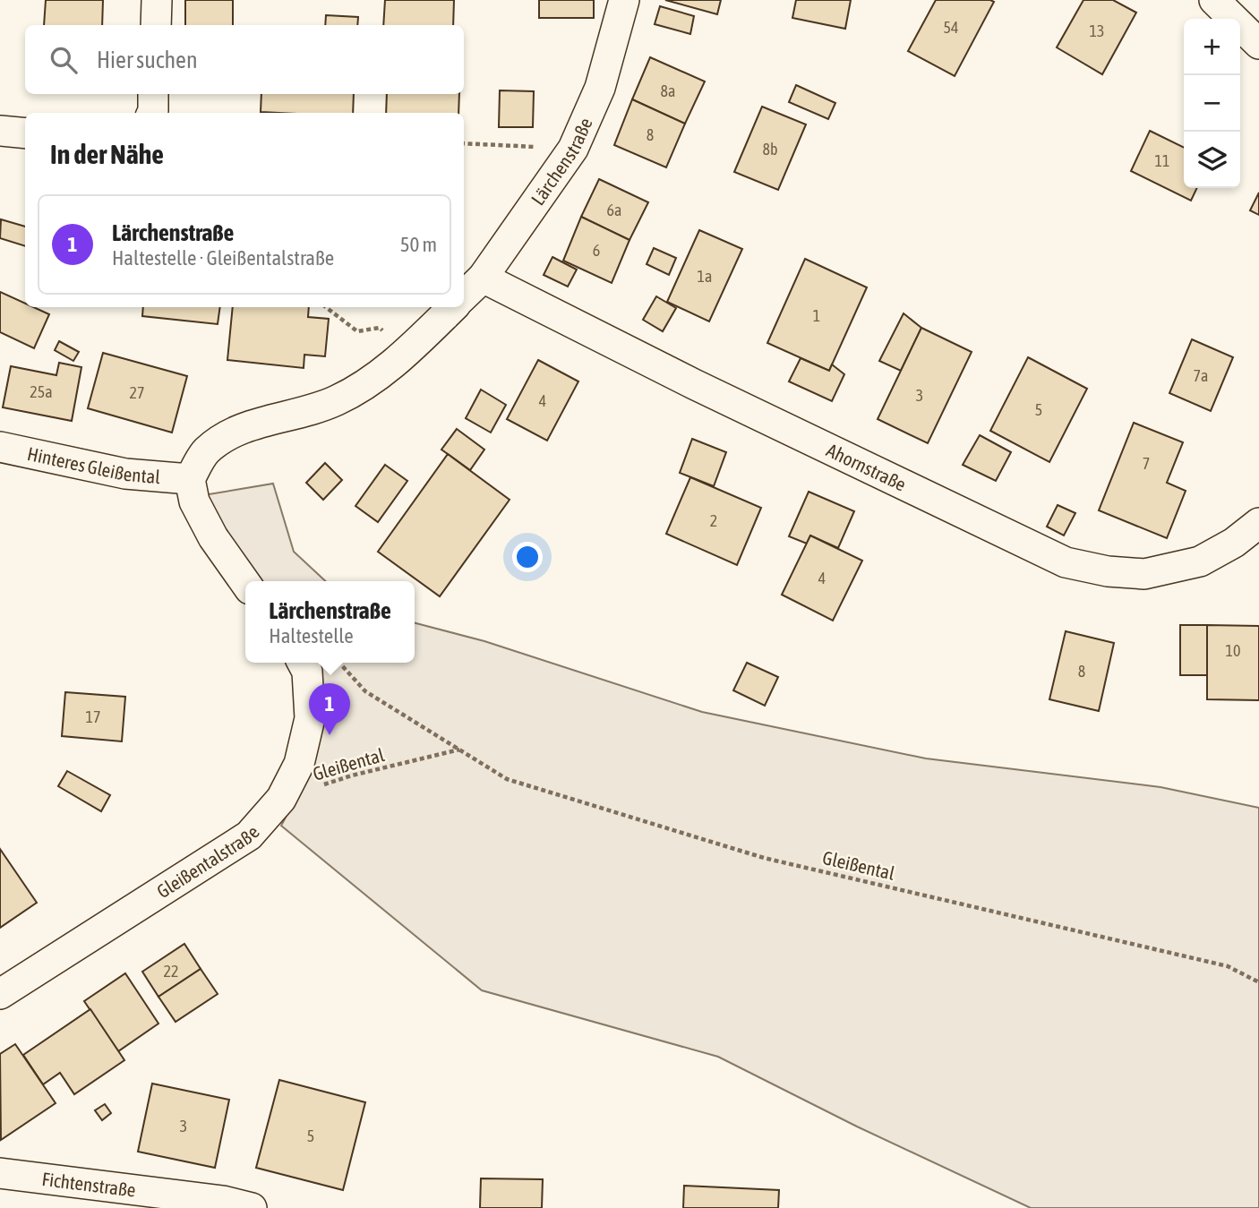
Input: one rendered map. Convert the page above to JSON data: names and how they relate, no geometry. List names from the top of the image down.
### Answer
{
  "streets": {
    "street": [
      "Lärchenstraße",
      "Hinteres Gleißental",
      "Ahornstraße",
      "Gleißentalstraße",
      "Fichtenstraße"
    ],
    "path": ["Gleißental"]
  },
  "crossings": [
    ["Lärchenstraße", "Ahornstraße"],
    ["Gleißental", "Gleißentalstraße"]
  ],
  "house_numbers": [
    "54",
    "13",
    "8a",
    "8",
    "8b",
    "11",
    "6a",
    "6",
    "1a",
    "1",
    "7a",
    "25a",
    "27",
    "3",
    "4",
    "5",
    "7",
    "2",
    "4",
    "10",
    "8",
    "17",
    "22",
    "3",
    "5"
  ],
  "page": {
    "map_buttons": ["+", "−"],
    "search": "Hier suchen",
    "heading": "In der Nähe",
    "list": [
      {
        "mark": "1",
        "name": "Lärchenstraße",
        "note": "Haltestelle · Gleißentalstraße",
        "value": "50 m"
      }
    ],
    "popup": ["Lärchenstraße", "Haltestelle"],
    "pins": "1"
  }
}
